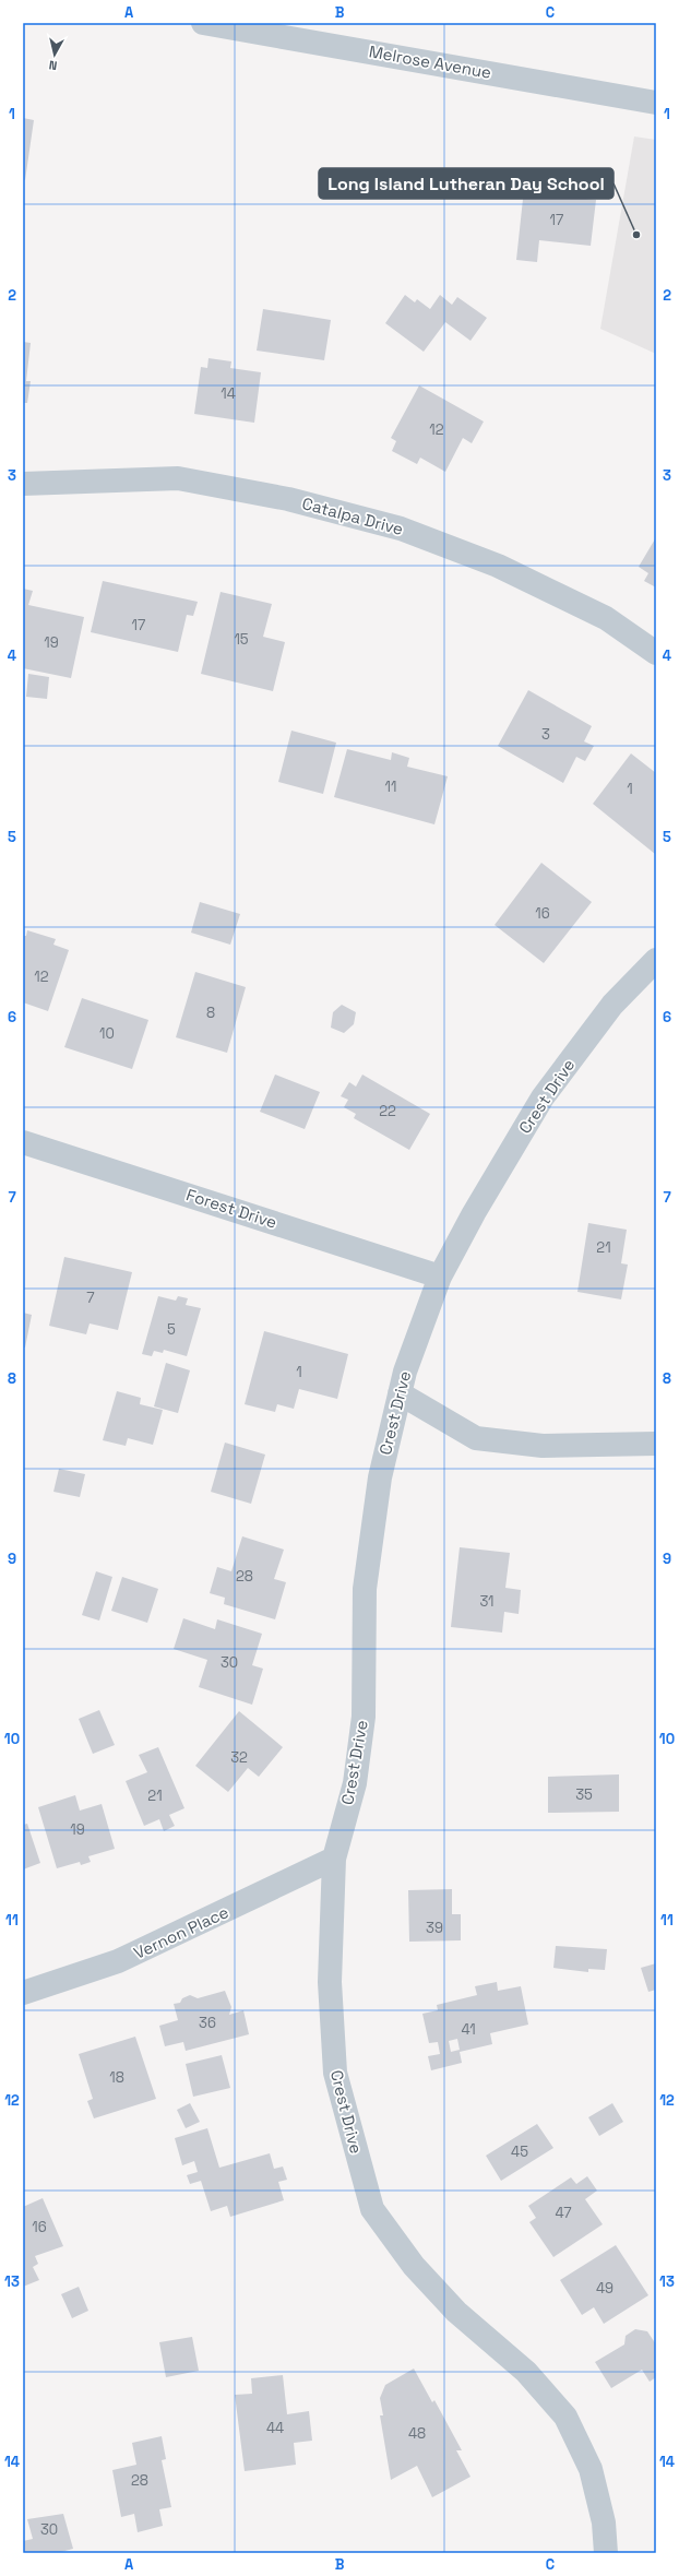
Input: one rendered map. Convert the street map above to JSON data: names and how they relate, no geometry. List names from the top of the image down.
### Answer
{
  "streets": {
    "street": [
      "Melrose Avenue",
      "Catalpa Drive",
      "Crest Drive",
      "Forest Drive",
      "Vernon Place"
    ]
  },
  "crossings": [
    ["Crest Drive", "Forest Drive"],
    ["Crest Drive", "Vernon Place"]
  ],
  "places": ["Long Island Lutheran Day School"],
  "house_numbers": [
    "17",
    "14",
    "12",
    "17",
    "15",
    "19",
    "3",
    "11",
    "1",
    "16",
    "12",
    "8",
    "10",
    "22",
    "21",
    "7",
    "5",
    "1",
    "28",
    "31",
    "30",
    "32",
    "35",
    "21",
    "19",
    "39",
    "36",
    "41",
    "18",
    "45",
    "47",
    "16",
    "49",
    "44",
    "48",
    "28",
    "30"
  ],
  "north": "bottom",
  "grid": {
    "columns": ["A", "B", "C"],
    "rows": [
      "1",
      "2",
      "3",
      "4",
      "5",
      "6",
      "7",
      "8",
      "9",
      "10",
      "11",
      "12",
      "13",
      "14"
    ]
  }
}
